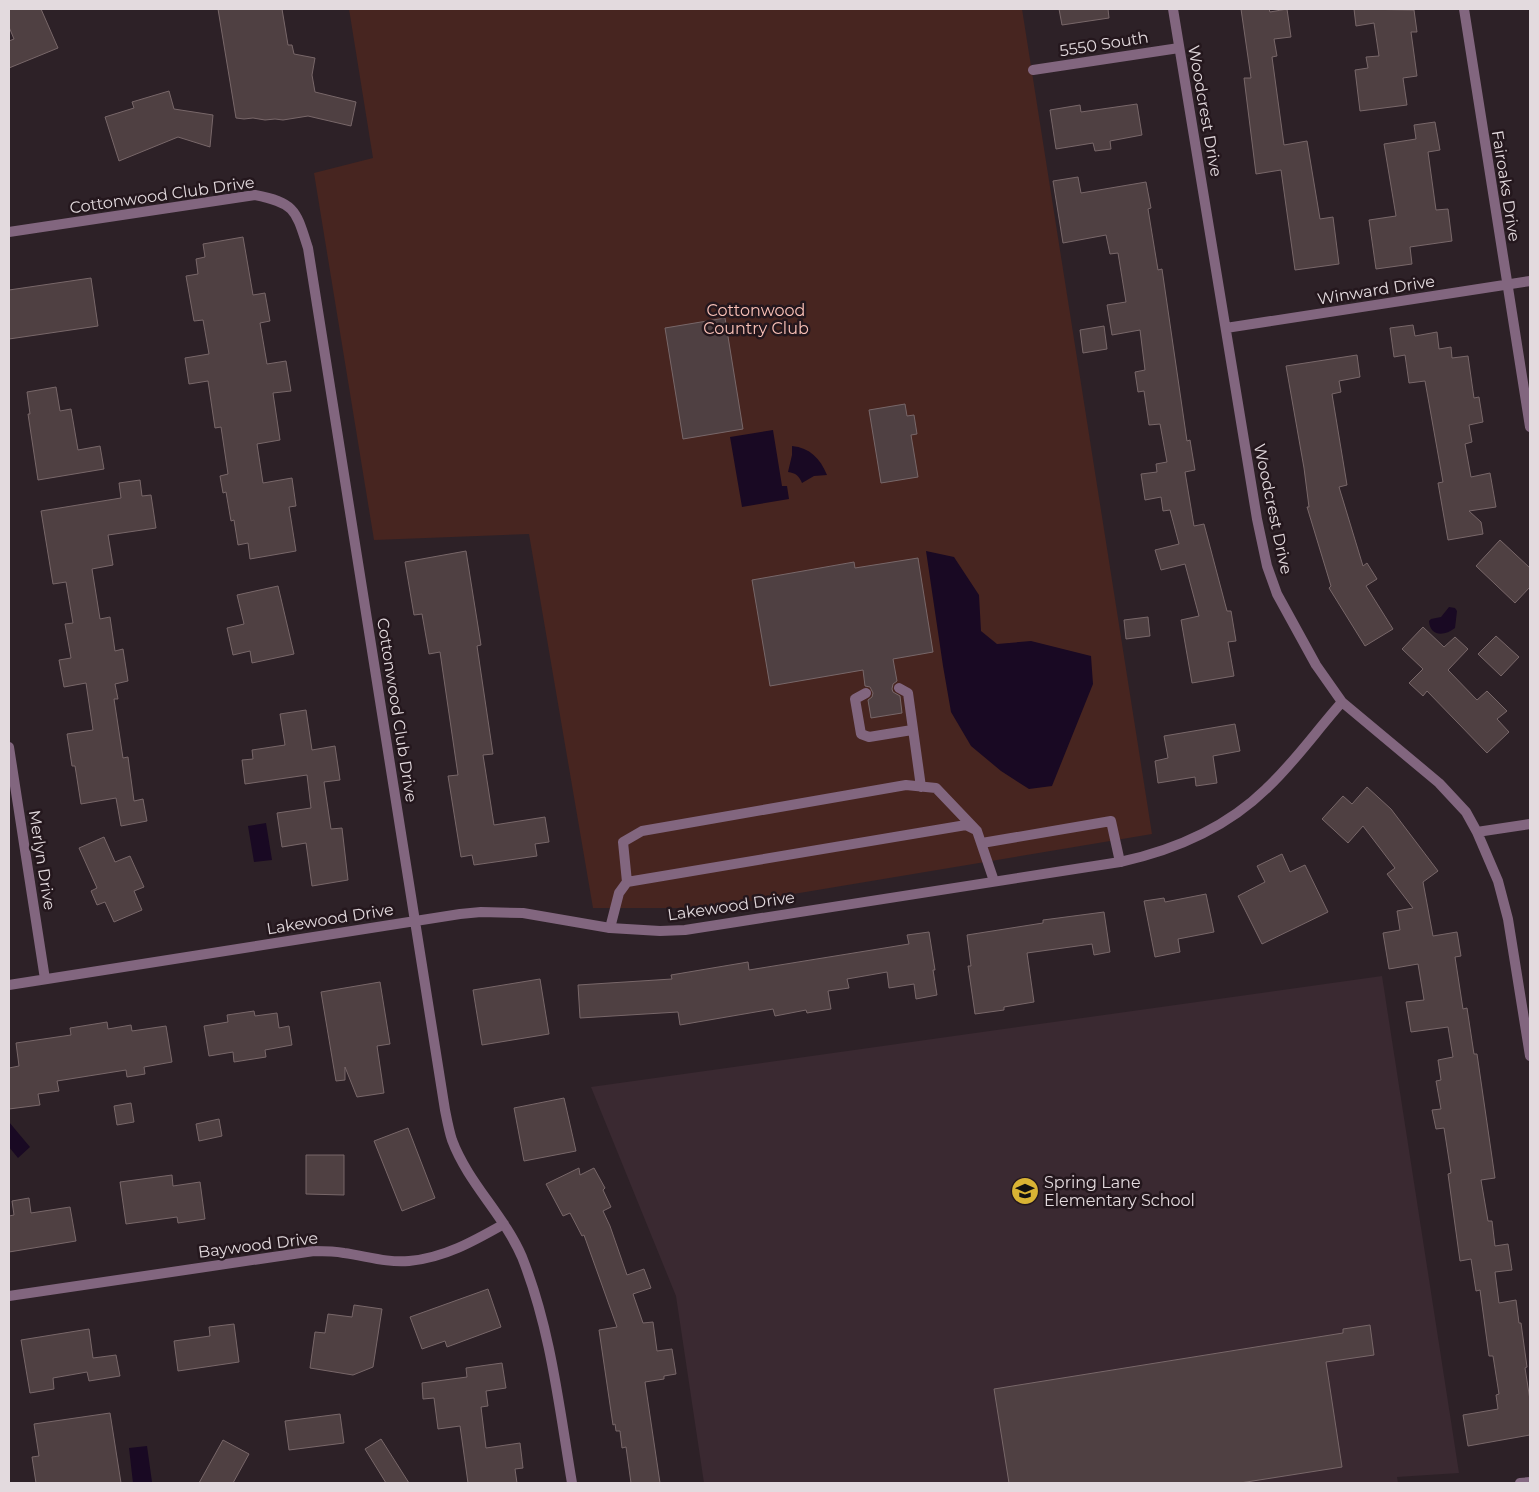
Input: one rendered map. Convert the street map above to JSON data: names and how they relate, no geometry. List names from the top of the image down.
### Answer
{
  "streets": {
    "street": [
      "5550 South",
      "Woodcrest Drive",
      "Fairoaks Drive",
      "Cottonwood Club Drive",
      "Winward Drive",
      "Merlyn Drive",
      "Lakewood Drive",
      "Baywood Drive"
    ]
  },
  "crossings": [
    ["5550 South", "Woodcrest Drive"],
    ["Woodcrest Drive", "Winward Drive"],
    ["Woodcrest Drive", "Lakewood Drive"],
    ["Fairoaks Drive", "Winward Drive"],
    ["Cottonwood Club Drive", "Lakewood Drive"],
    ["Cottonwood Club Drive", "Baywood Drive"],
    ["Merlyn Drive", "Lakewood Drive"]
  ],
  "parks": ["Cottonwood Country Club"],
  "places": {
    "school or university": ["Spring Lane Elementary School"]
  }
}
